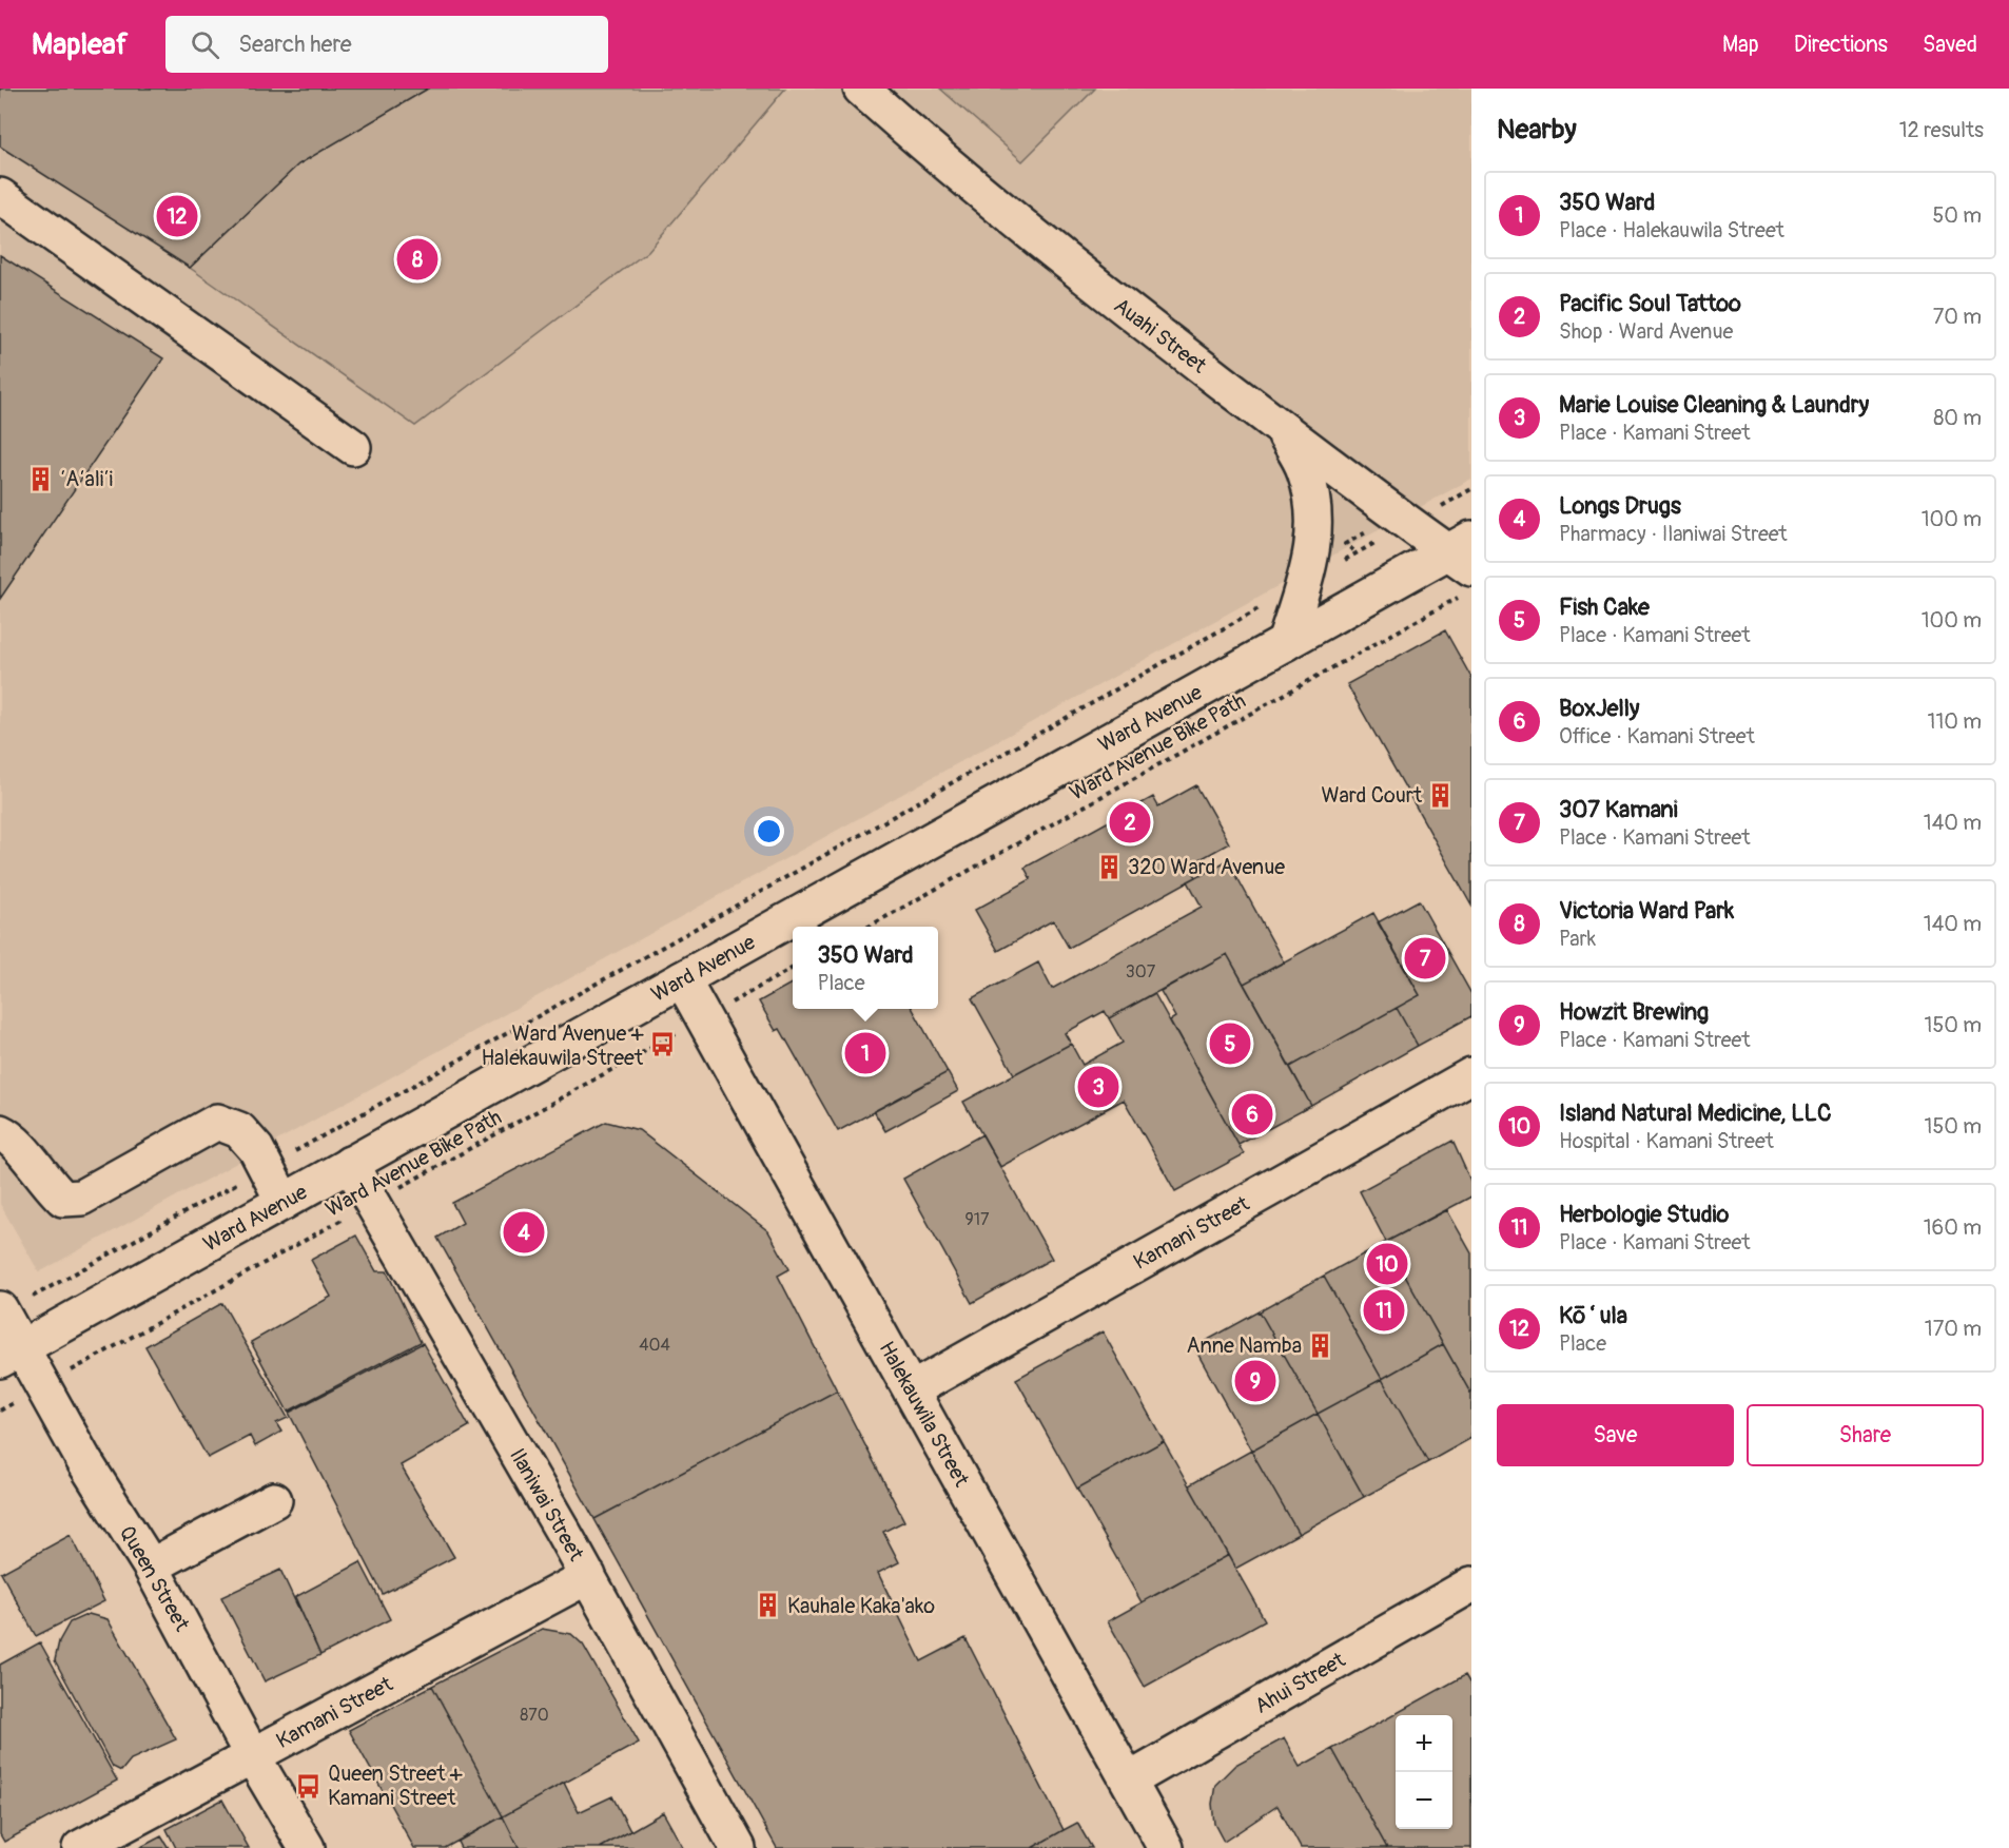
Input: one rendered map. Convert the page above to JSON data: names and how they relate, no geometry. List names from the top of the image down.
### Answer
{
  "streets": {
    "street": [
      "Auahi Street",
      "Ward Avenue",
      "Kamani Street",
      "Halekauwila Street",
      "Ilaniwai Street",
      "Queen Street",
      "Ahui Street"
    ],
    "path": ["Ward Avenue Bike Path"]
  },
  "crossings": [
    ["Auahi Street", "Ward Avenue"],
    ["Auahi Street", "Ward Avenue Bike Path"],
    ["Ward Avenue", "Ward Avenue Bike Path"],
    ["Ward Avenue", "Halekauwila Street"],
    ["Ward Avenue", "Ilaniwai Street"],
    ["Ward Avenue", "Queen Street"],
    ["Ward Avenue Bike Path", "Halekauwila Street"],
    ["Ward Avenue Bike Path", "Ilaniwai Street"],
    ["Ward Avenue Bike Path", "Queen Street"],
    ["Kamani Street", "Halekauwila Street"],
    ["Kamani Street", "Ilaniwai Street"],
    ["Kamani Street", "Queen Street"],
    ["Halekauwila Street", "Ahui Street"]
  ],
  "places": {
    "building": [
      "‘A‘ali‘i",
      "Ward Court",
      "320 Ward Avenue",
      "Anne Namba",
      "Kauhale Kaka'ako"
    ],
    "bus stop": ["Ward Avenue + Halekauwila Street", "Queen Street + Kamani Street"]
  },
  "house_numbers": [
    "307",
    "917",
    "404",
    "870"
  ],
  "page": {
    "header": "Mapleaf",
    "search": "Search here",
    "nav": ["Map", "Directions", "Saved"],
    "heading": ["Nearby", "12 results"],
    "list": [
      {
        "mark": "1",
        "name": "350 Ward",
        "note": "Place · Halekauwila Street",
        "value": "50 m"
      },
      {
        "mark": "2",
        "name": "Pacific Soul Tattoo",
        "note": "Shop · Ward Avenue",
        "value": "70 m"
      },
      {
        "mark": "3",
        "name": "Marie Louise Cleaning & Laundry",
        "note": "Place · Kamani Street",
        "value": "80 m"
      },
      {
        "mark": "4",
        "name": "Longs Drugs",
        "note": "Pharmacy · Ilaniwai Street",
        "value": "100 m"
      },
      {
        "mark": "5",
        "name": "Fish Cake",
        "note": "Place · Kamani Street",
        "value": "100 m"
      },
      {
        "mark": "6",
        "name": "BoxJelly",
        "note": "Office · Kamani Street",
        "value": "110 m"
      },
      {
        "mark": "7",
        "name": "307 Kamani",
        "note": "Place · Kamani Street",
        "value": "140 m"
      },
      {
        "mark": "8",
        "name": "Victoria Ward Park",
        "note": "Park",
        "value": "140 m"
      },
      {
        "mark": "9",
        "name": "Howzit Brewing",
        "note": "Place · Kamani Street",
        "value": "150 m"
      },
      {
        "mark": "10",
        "name": "Island Natural Medicine, LLC",
        "note": "Hospital · Kamani Street",
        "value": "150 m"
      },
      {
        "mark": "11",
        "name": "Herbologie Studio",
        "note": "Place · Kamani Street",
        "value": "160 m"
      },
      {
        "mark": "12",
        "name": "Kōʻula",
        "note": "Place",
        "value": "170 m"
      }
    ],
    "pins": [
      "12",
      "8",
      "2",
      "7",
      "5",
      "1",
      "3",
      "6",
      "4",
      "10",
      "11",
      "9"
    ],
    "popup": ["350 Ward", "Place"],
    "buttons": ["Save", "Share"],
    "map_buttons": ["+", "−"]
  }
}
